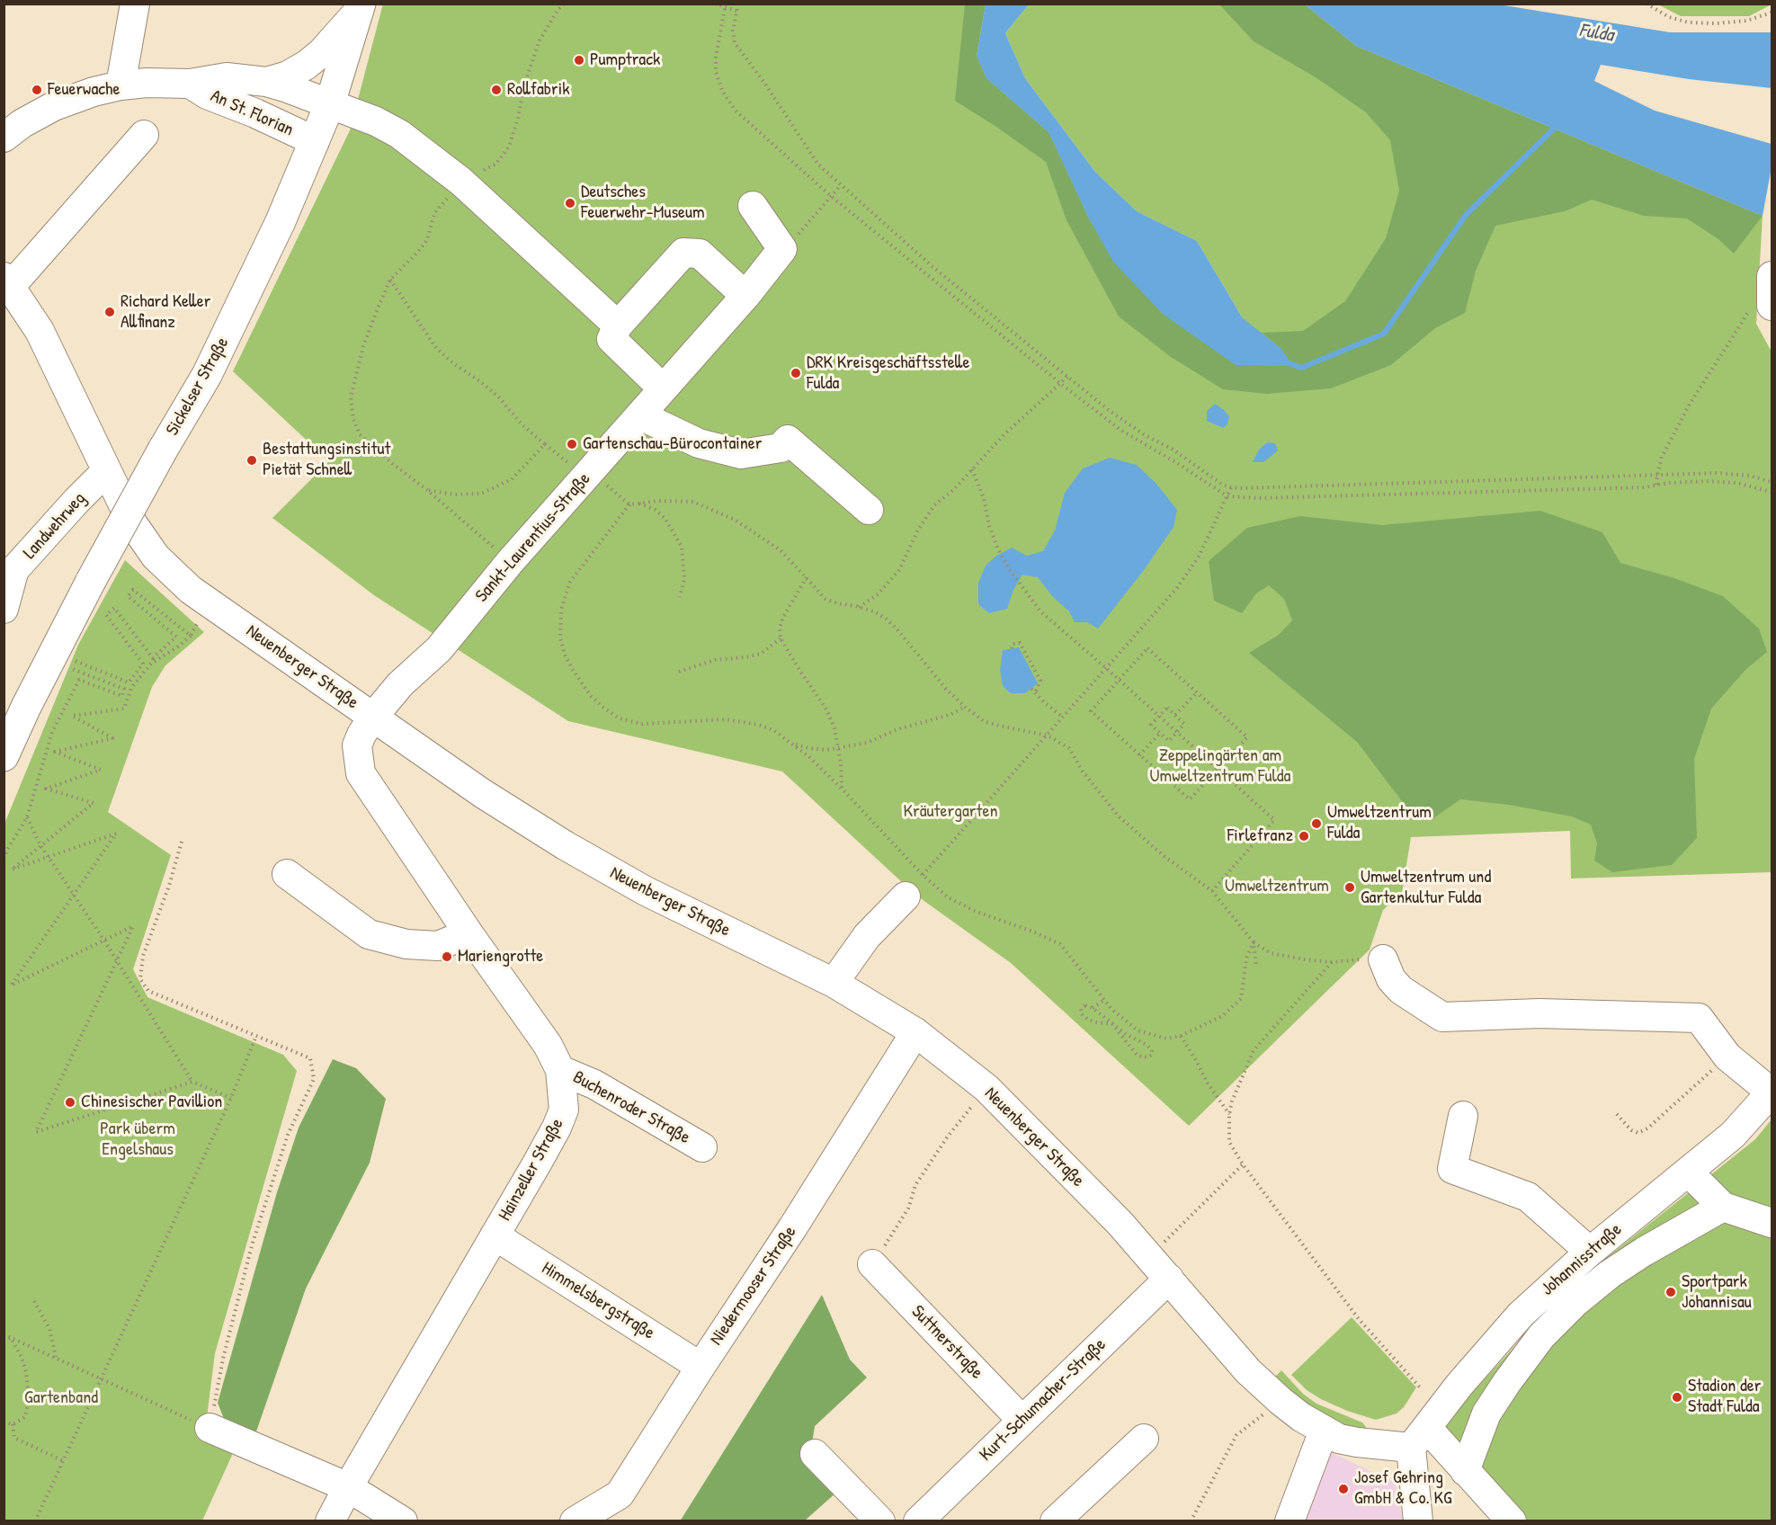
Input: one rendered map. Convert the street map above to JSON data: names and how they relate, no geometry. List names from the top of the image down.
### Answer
{
  "streets": {
    "main road": ["Sickelser Straße"],
    "street": [
      "An St. Florian",
      "Landwehrweg",
      "Sankt-Laurentius-Straße",
      "Neuenberger Straße",
      "Buchenroder Straße",
      "Hainzeller Straße",
      "Johannisstraße",
      "Niedermooser Straße",
      "Himmelsbergstraße",
      "Suttnerstraße",
      "Kurt-Schumacher-Straße"
    ]
  },
  "crossings": [
    ["An St. Florian", "Sickelser Straße"],
    ["Landwehrweg", "Neuenberger Straße"],
    ["Sankt-Laurentius-Straße", "Neuenberger Straße"],
    ["Sankt-Laurentius-Straße", "Hainzeller Straße"],
    ["Neuenberger Straße", "Hainzeller Straße"],
    ["Neuenberger Straße", "Johannisstraße"],
    ["Neuenberger Straße", "Niedermooser Straße"],
    ["Neuenberger Straße", "Kurt-Schumacher-Straße"],
    ["Buchenroder Straße", "Hainzeller Straße"],
    ["Hainzeller Straße", "Himmelsbergstraße"],
    ["Niedermooser Straße", "Himmelsbergstraße"],
    ["Suttnerstraße", "Kurt-Schumacher-Straße"]
  ],
  "water": ["Fulda"],
  "parks": [
    "Zeppelingärten am Umweltzentrum Fulda",
    "Kräutergarten",
    "Umweltzentrum",
    "Park überm Engelshaus",
    "Gartenband"
  ],
  "places": [
    "Pumptrack",
    "Feuerwache",
    "Rollfabrik",
    "Deutsches Feuerwehr-Museum",
    "Richard Keller Allfinanz",
    "DRK Kreisgeschäftsstelle Fulda",
    "Gartenschau-Bürocontainer",
    "Bestattungsinstitut Pietät Schnell",
    "Umweltzentrum Fulda",
    "Firlefranz",
    "Umweltzentrum und Gartenkultur Fulda",
    "Mariengrotte",
    "Chinesischer Pavillion",
    "Sportpark Johannisau",
    "Stadion der Stadt Fulda",
    "Josef Gehring GmbH & Co. KG"
  ]
}
